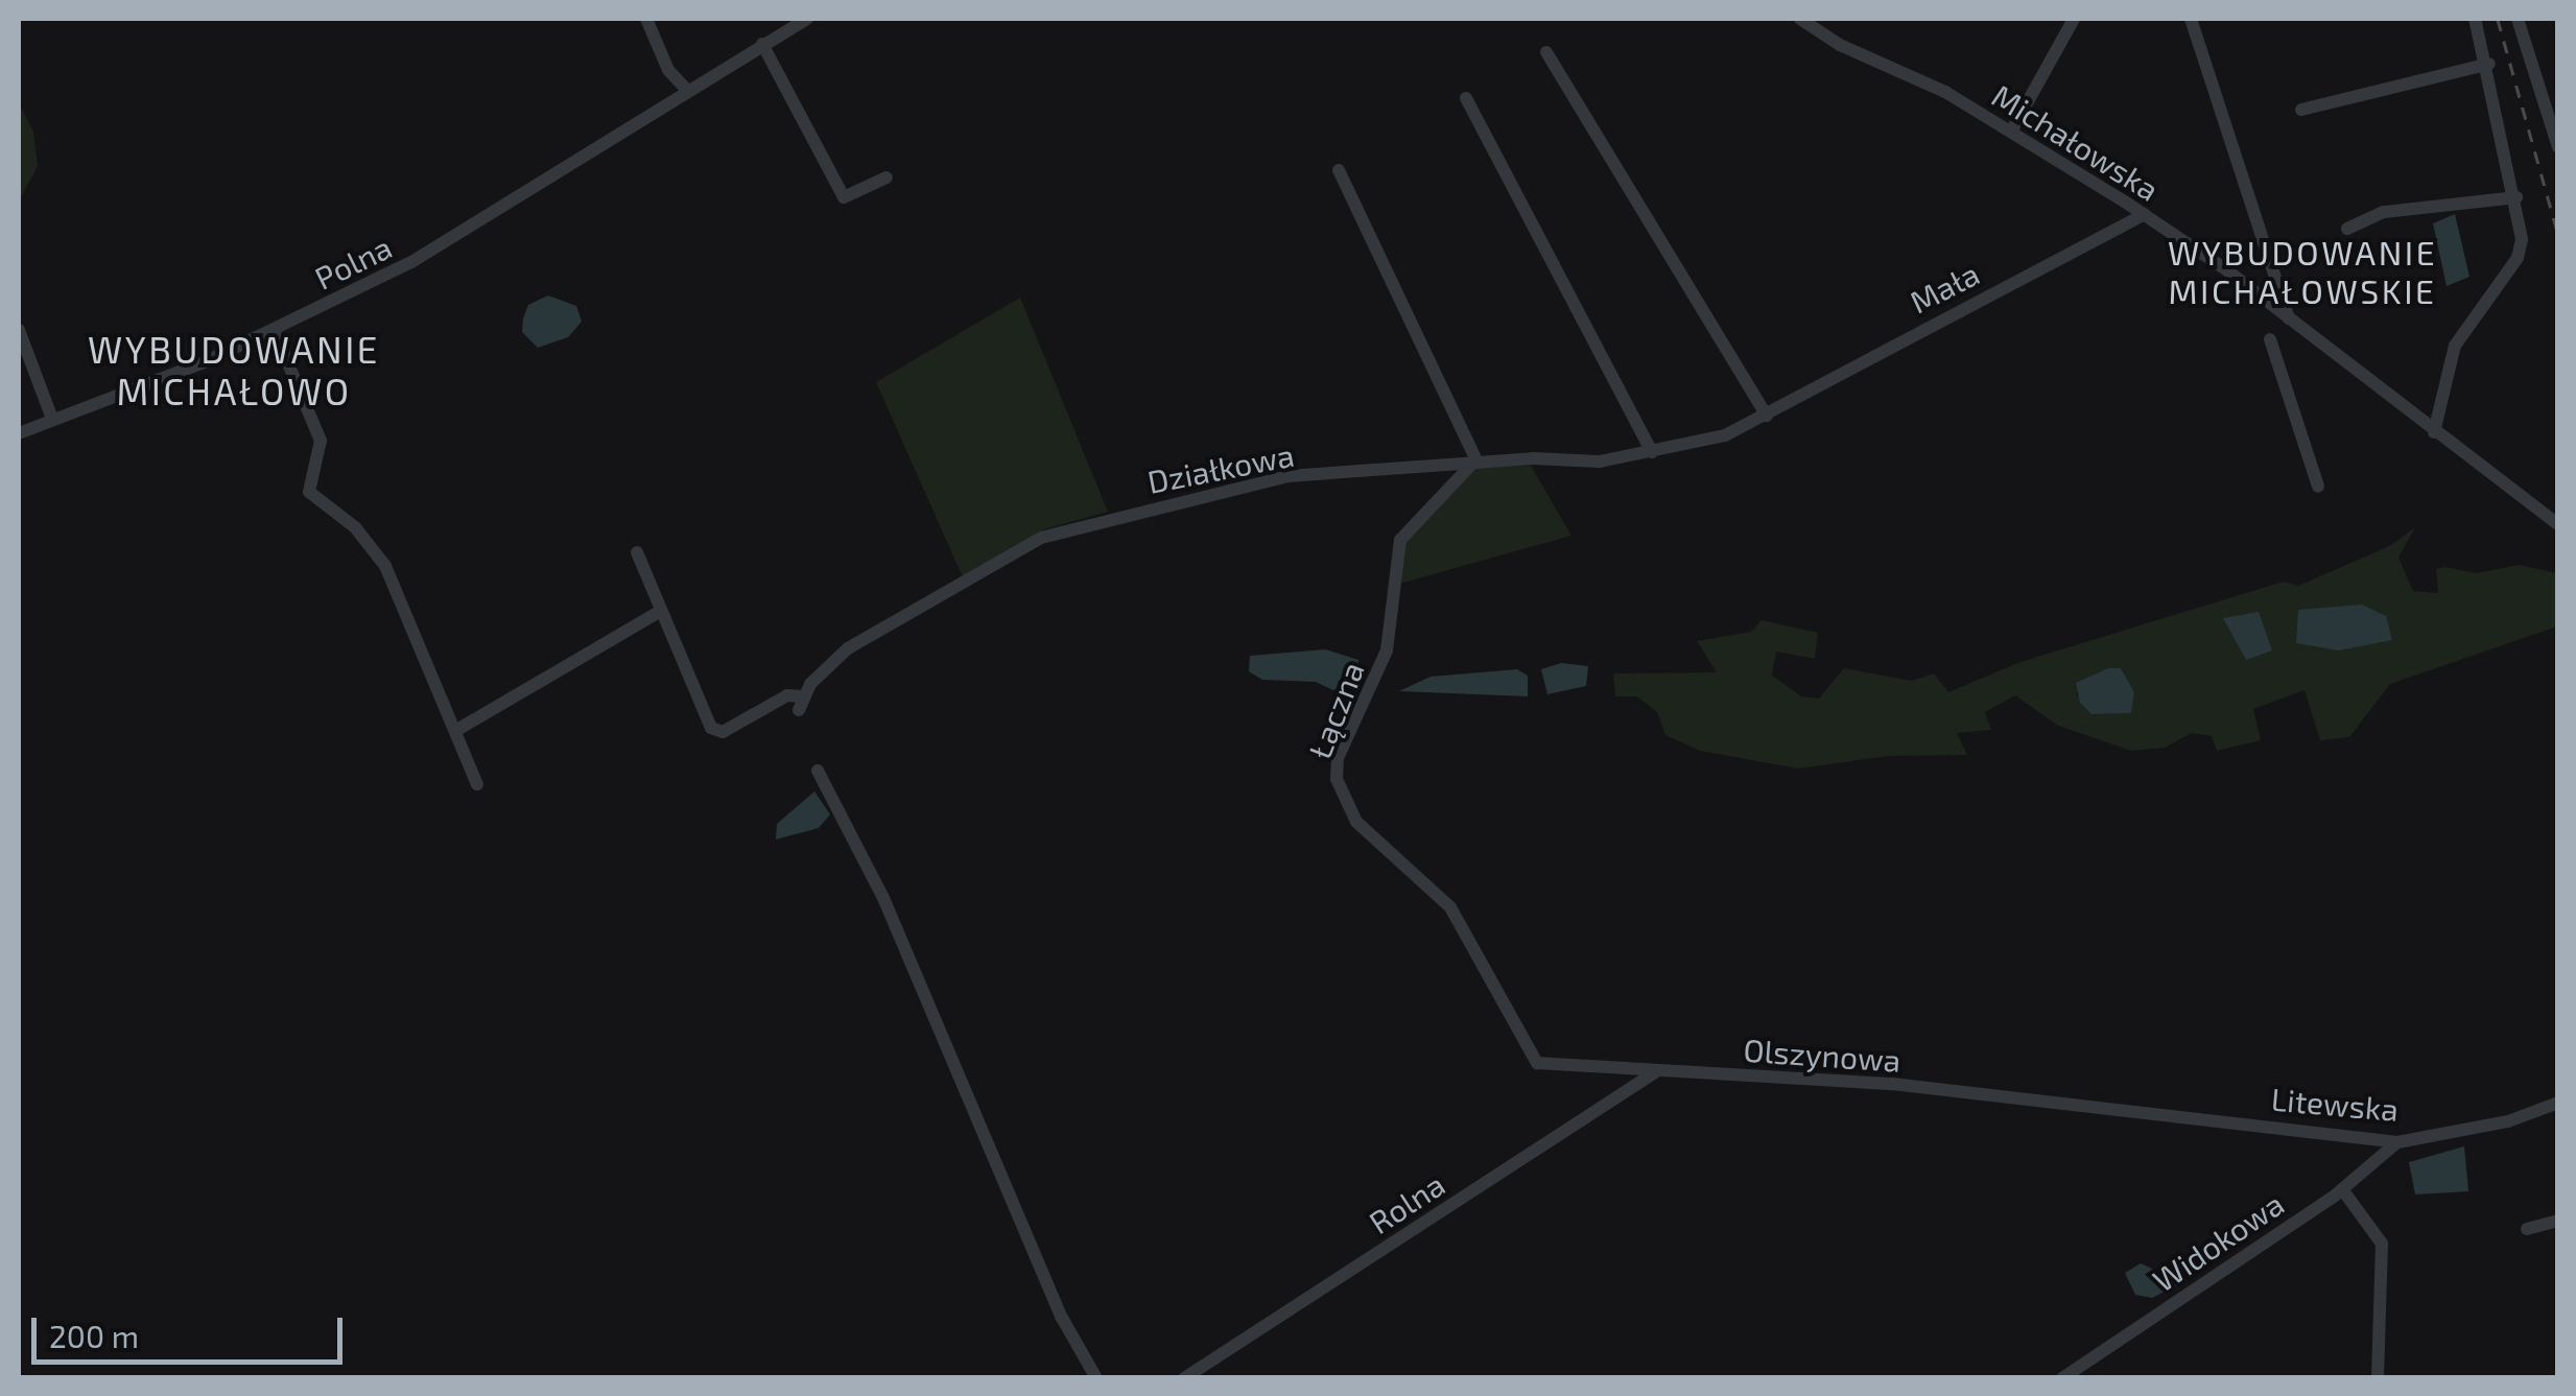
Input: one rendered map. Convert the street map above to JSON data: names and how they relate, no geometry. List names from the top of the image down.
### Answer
{
  "streets": {
    "street": [
      "Michałowska",
      "Polna",
      "Mała",
      "Działkowa",
      "Łączna",
      "Olszynowa",
      "Litewska",
      "Rolna",
      "Widokowa"
    ]
  },
  "crossings": [
    ["Michałowska", "Mała"],
    ["Mała", "Działkowa"],
    ["Działkowa", "Łączna"],
    ["Łączna", "Olszynowa"],
    ["Olszynowa", "Litewska"],
    ["Olszynowa", "Rolna"],
    ["Litewska", "Widokowa"]
  ],
  "districts": ["WYBUDOWANIE MICHAŁOWSKIE", "WYBUDOWANIE MICHAŁOWO"],
  "scale_bar": "200 m"
}
